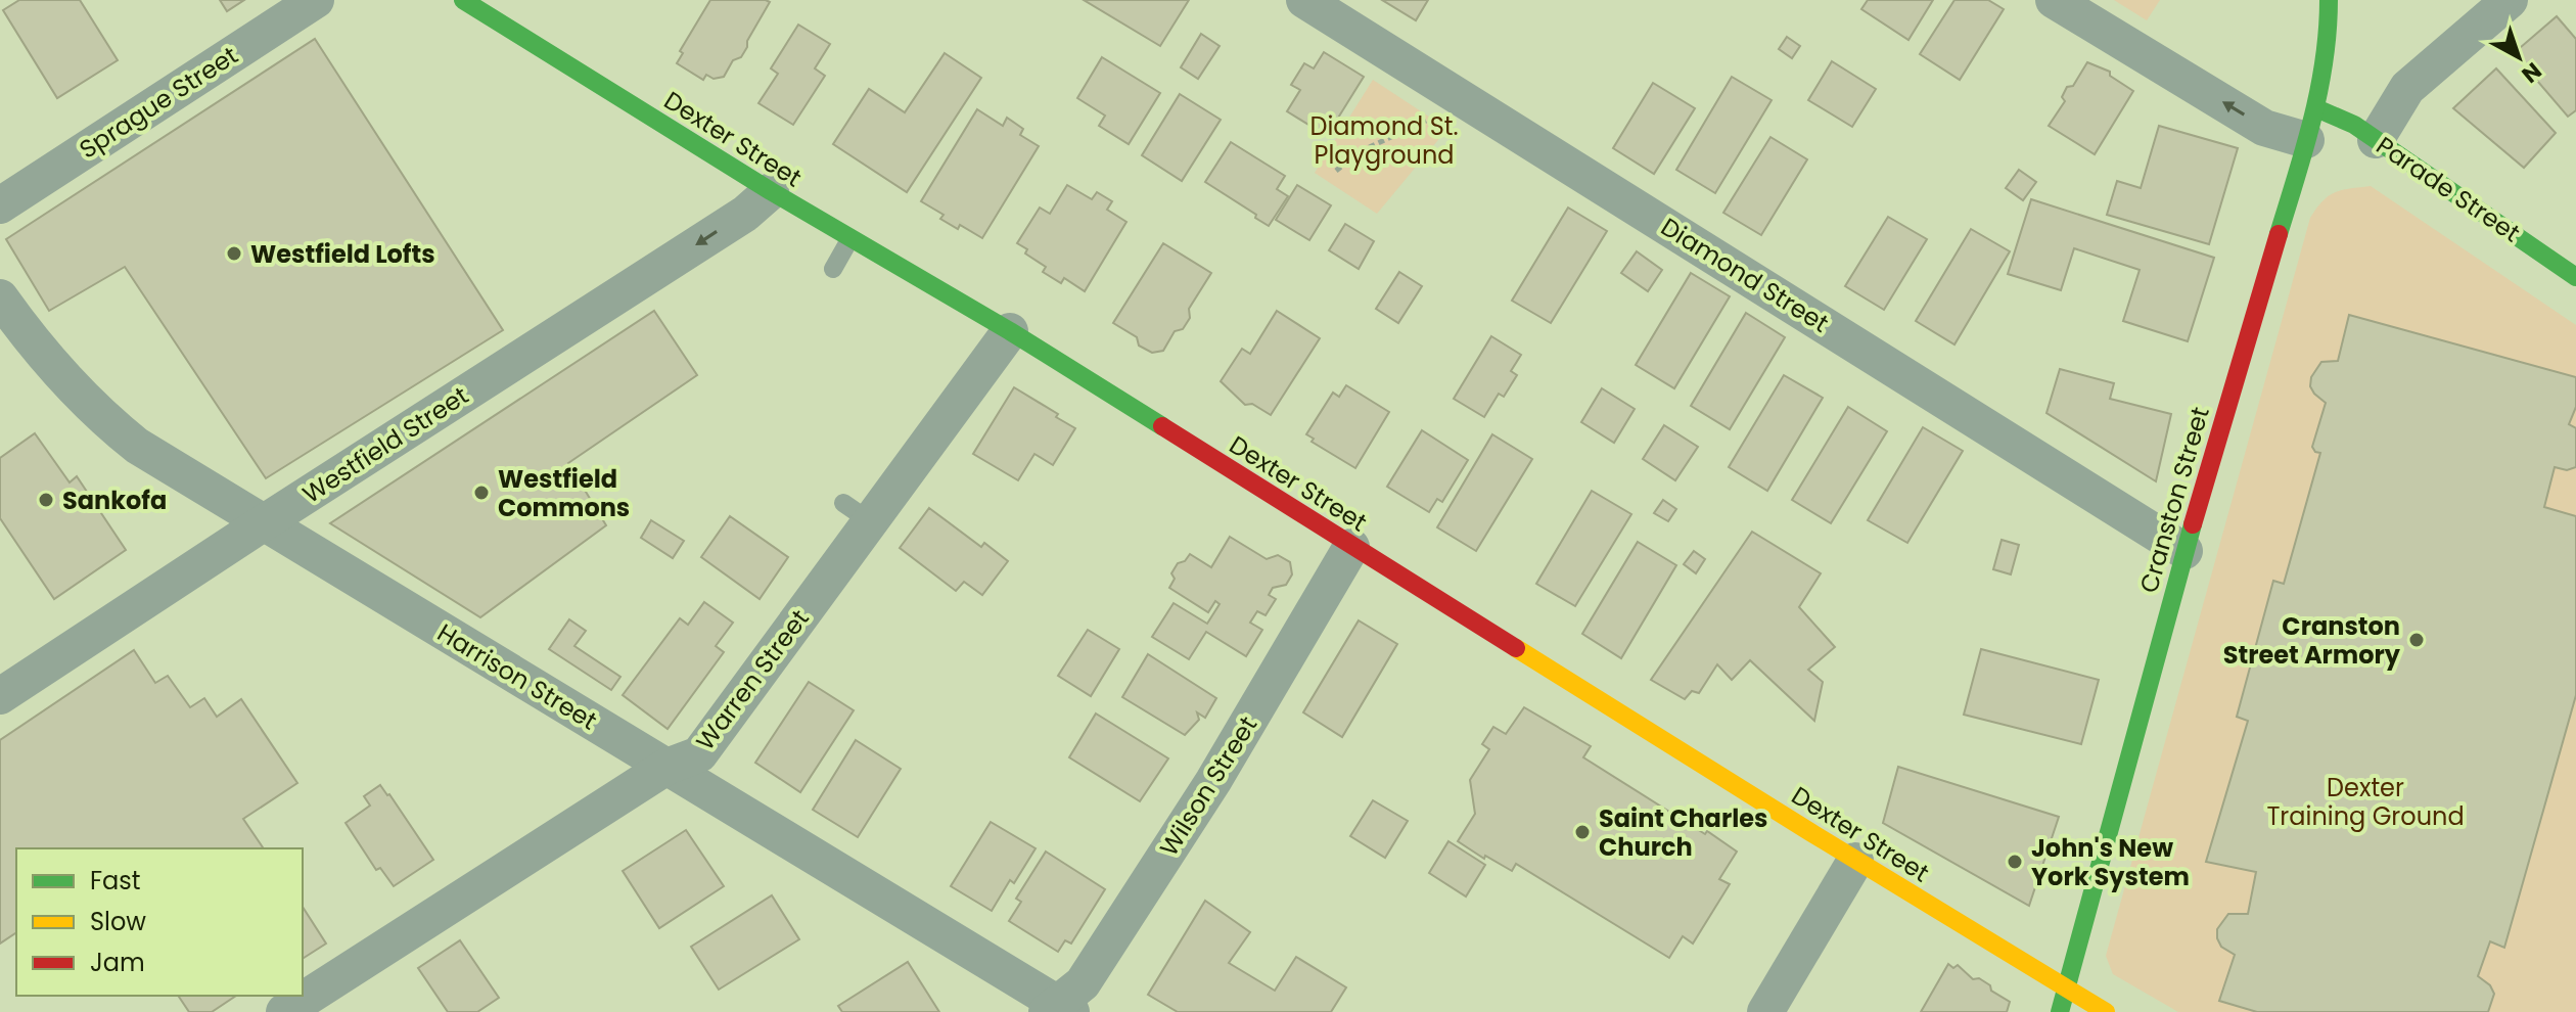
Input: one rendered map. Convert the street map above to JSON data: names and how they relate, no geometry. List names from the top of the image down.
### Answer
{
  "streets": {
    "street": [
      "Sprague Street",
      "Dexter Street",
      "Parade Street",
      "Diamond Street",
      "Westfield Street",
      "Cranston Street",
      "Harrison Street",
      "Warren Street",
      "Wilson Street"
    ]
  },
  "crossings": [
    ["Dexter Street", "Westfield Street"],
    ["Dexter Street", "Cranston Street"],
    ["Dexter Street", "Warren Street"],
    ["Dexter Street", "Wilson Street"],
    ["Parade Street", "Cranston Street"],
    ["Diamond Street", "Cranston Street"],
    ["Westfield Street", "Harrison Street"],
    ["Harrison Street", "Warren Street"],
    ["Harrison Street", "Wilson Street"]
  ],
  "one_way": ["Parade Street", "Westfield Street"],
  "parks": ["Diamond St. Playground", "Dexter Training Ground"],
  "places": [
    "Westfield Lofts",
    "Westfield Commons",
    "Sankofa",
    "Cranston Street Armory",
    "Saint Charles Church",
    "John's New York System"
  ],
  "legend": ["Fast", "Slow", "Jam"],
  "north": "bottom right"
}
